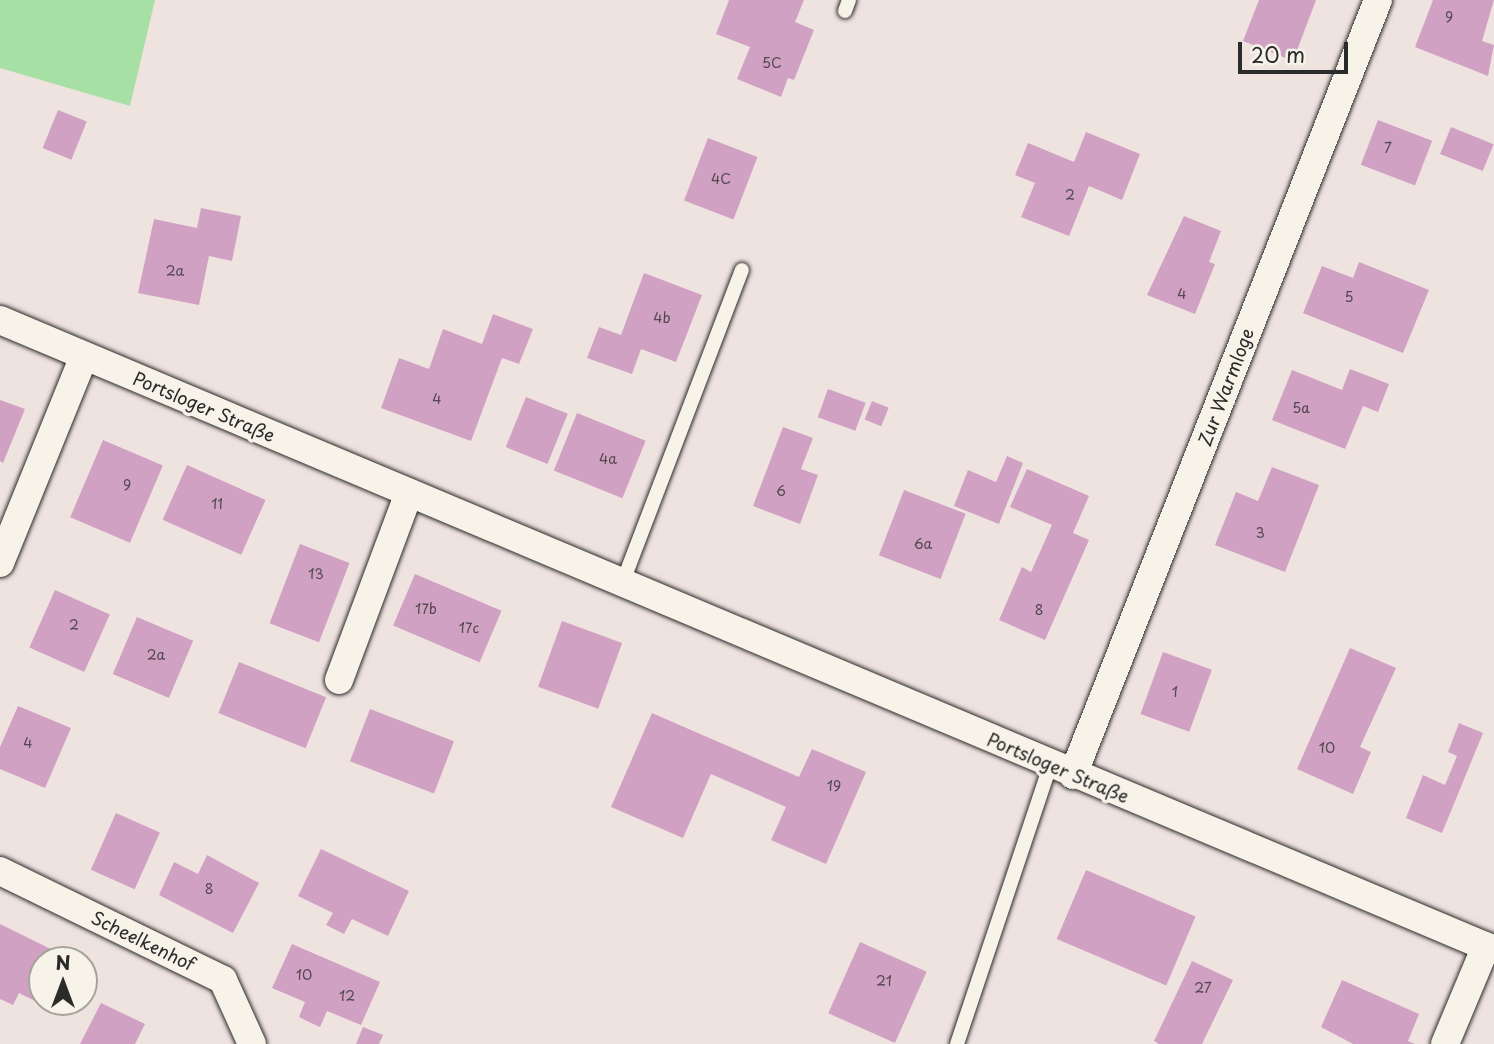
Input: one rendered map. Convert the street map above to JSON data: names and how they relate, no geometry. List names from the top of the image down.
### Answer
{
  "streets": {
    "street": ["Zur Warmloge", "Portsloger Straße", "Scheelkenhof"]
  },
  "crossings": [
    ["Zur Warmloge", "Portsloger Straße"]
  ],
  "house_numbers": [
    "9",
    "5C",
    "7",
    "4C",
    "2",
    "2a",
    "4",
    "5",
    "4b",
    "4",
    "5a",
    "4a",
    "9",
    "6",
    "11",
    "3",
    "6a",
    "13",
    "17b",
    "8",
    "2",
    "17c",
    "2a",
    "1",
    "4",
    "10",
    "19",
    "8",
    "10",
    "21",
    "27",
    "12"
  ],
  "scale_bar": "20 m",
  "north": "top"
}
